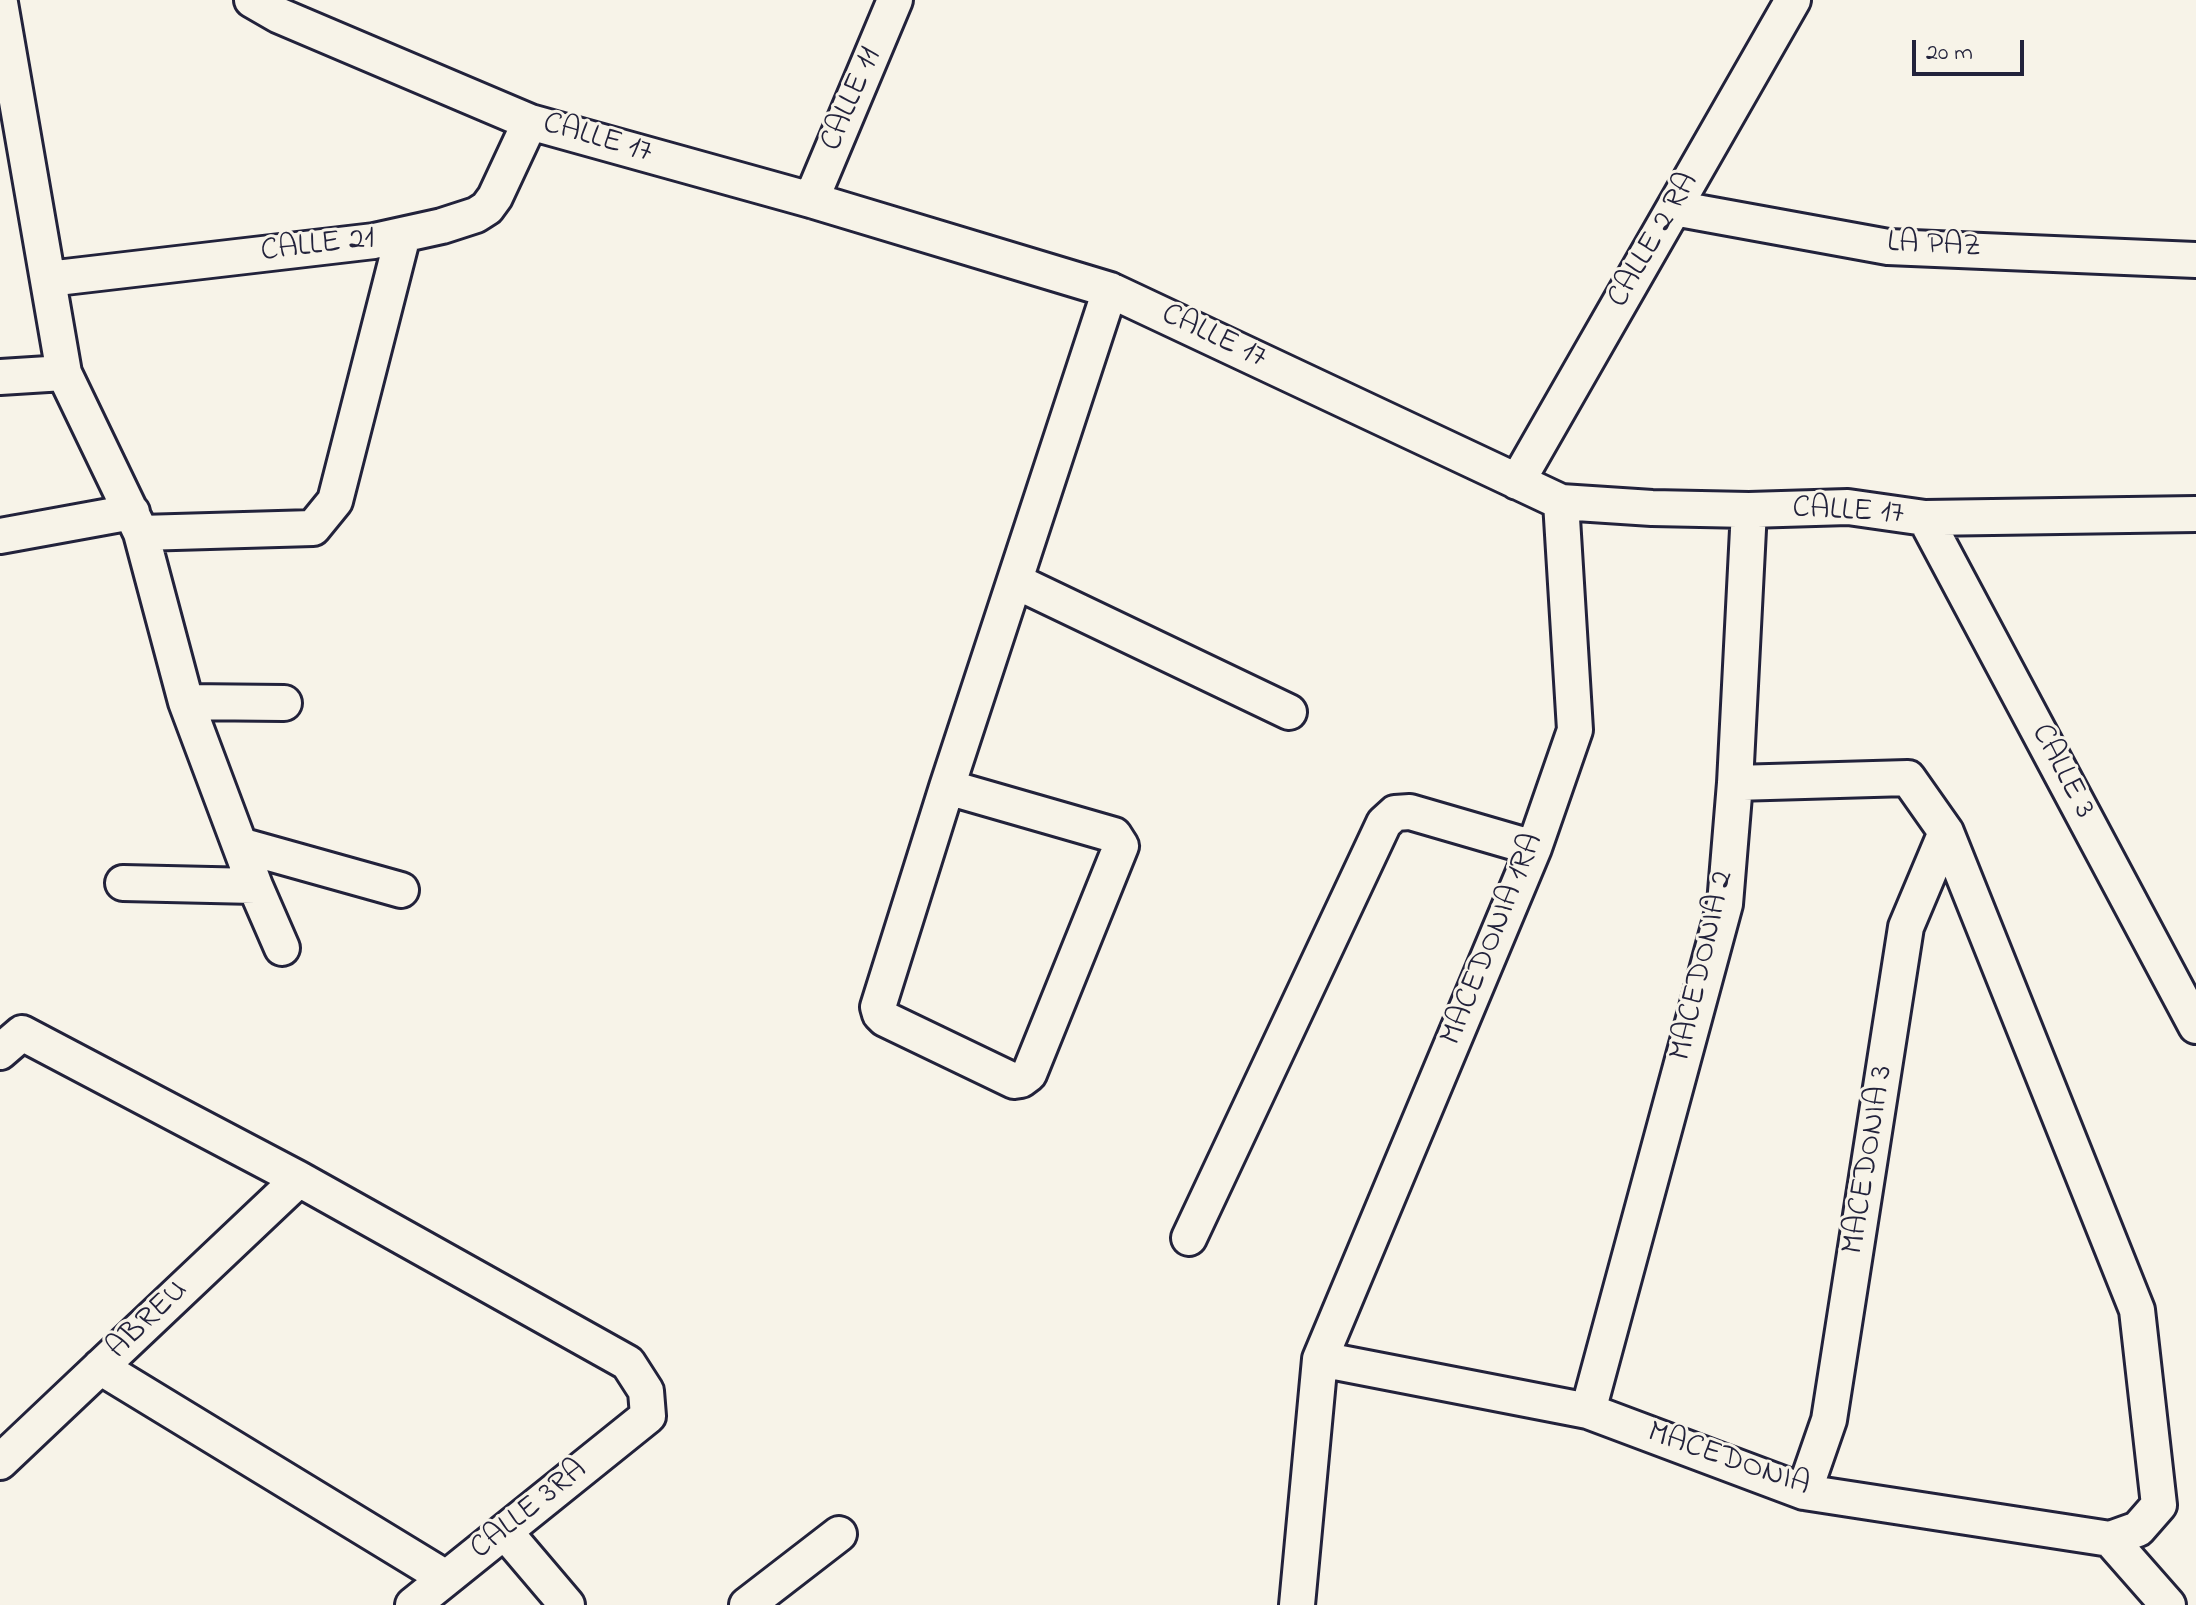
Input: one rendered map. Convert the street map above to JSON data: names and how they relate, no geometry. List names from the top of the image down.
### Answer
{
  "streets": {
    "street": [
      "CALLE 11",
      "CALLE 17",
      "CALLE 2 RA",
      "CALLE 21",
      "LA PAZ",
      "CALLE 3",
      "MACEDONIA 1RA",
      "MACEDONIA 2",
      "MACEDONIA 3",
      "ABREU",
      "MACEDONIA",
      "CALLE 3RA"
    ]
  },
  "crossings": [
    ["CALLE 11", "CALLE 17"],
    ["CALLE 17", "CALLE 2 RA"],
    ["CALLE 17", "CALLE 21"],
    ["CALLE 17", "CALLE 3"],
    ["CALLE 17", "MACEDONIA 1RA"],
    ["CALLE 17", "MACEDONIA 2"],
    ["CALLE 2 RA", "LA PAZ"],
    ["MACEDONIA 1RA", "MACEDONIA"],
    ["MACEDONIA 2", "MACEDONIA"],
    ["MACEDONIA 3", "MACEDONIA"],
    ["ABREU", "CALLE 3RA"]
  ],
  "scale_bar": "20 m"
}
